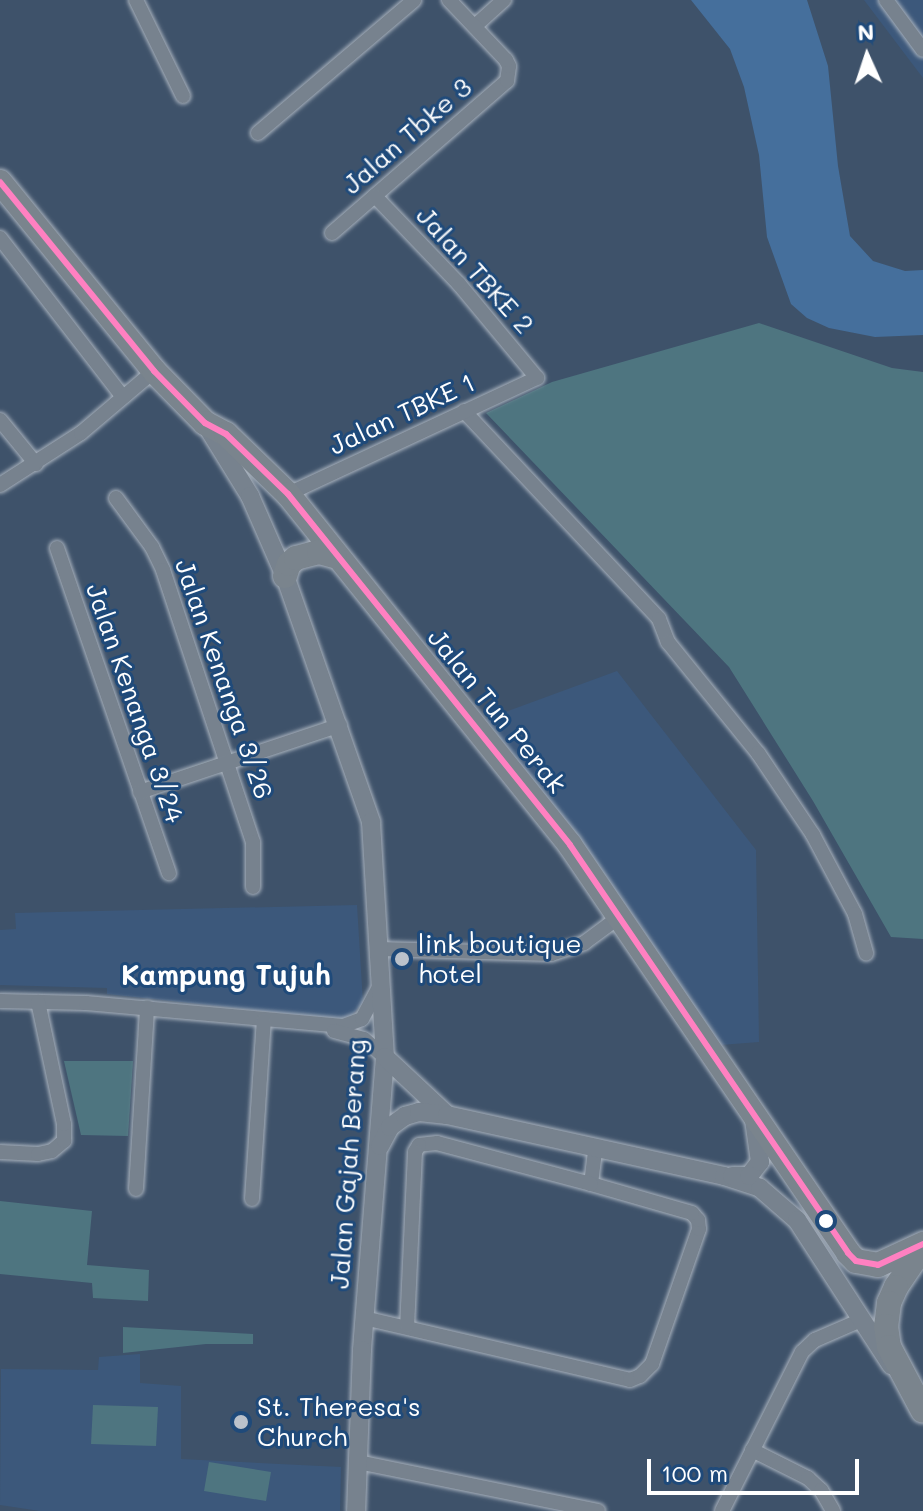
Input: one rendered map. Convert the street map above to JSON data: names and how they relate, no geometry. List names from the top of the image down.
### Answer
{
  "streets": {
    "main road": ["Jalan Tun Perak"],
    "street": [
      "Jalan Tbke 3",
      "Jalan TBKE 2",
      "Jalan TBKE 1",
      "Jalan Kenanga 3/26",
      "Jalan Kenanga 3/24",
      "Jalan Gajah Berang"
    ]
  },
  "crossings": [
    ["Jalan Tbke 3", "Jalan TBKE 2"],
    ["Jalan TBKE 2", "Jalan TBKE 1"],
    ["Jalan TBKE 1", "Jalan Tun Perak"],
    ["Jalan Tun Perak", "Jalan Gajah Berang"]
  ],
  "districts": ["Kampung Tujuh"],
  "places": ["link boutique hotel", "St. Theresa's Church"],
  "scale_bar": "100 m",
  "north": "top"
}
